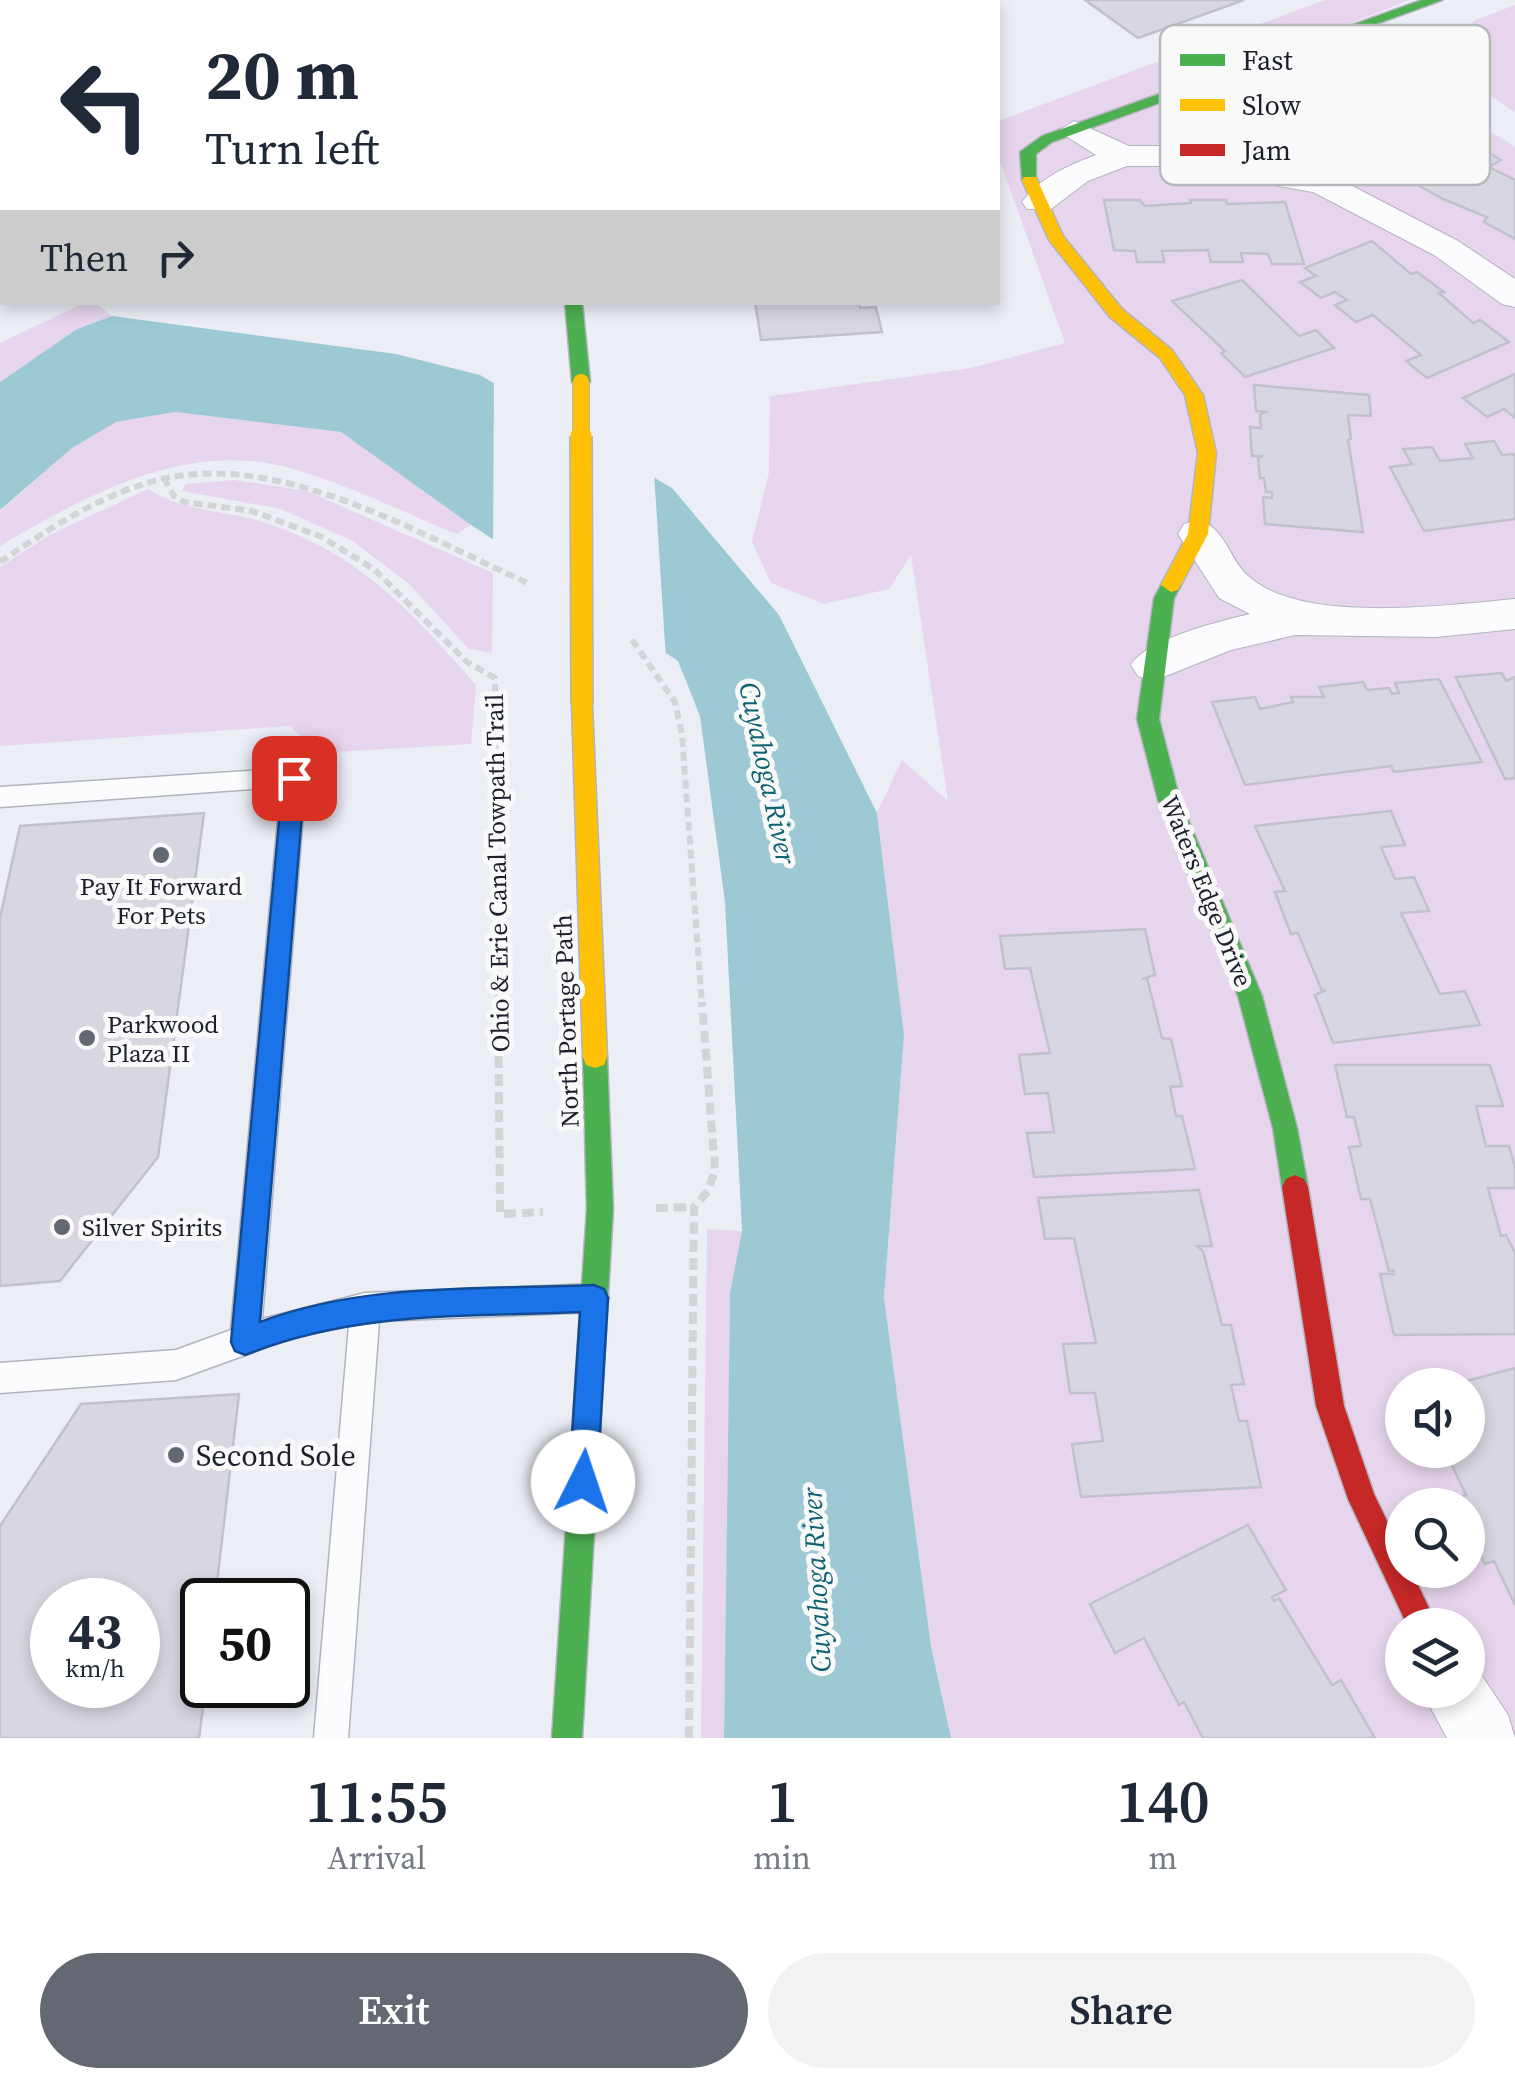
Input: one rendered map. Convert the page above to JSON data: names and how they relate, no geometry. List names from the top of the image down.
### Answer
{
  "streets": {
    "street": ["Waters Edge Drive", "North Portage Path"],
    "path": ["Ohio & Erie Canal Towpath Trail"]
  },
  "crossings": [
    ["Ohio & Erie Canal Towpath Trail", "North Portage Path"]
  ],
  "water": ["Cuyahoga River"],
  "places": [
    "Pay It Forward For Pets",
    "Parkwood Plaza II",
    "Silver Spirits",
    "Second Sole"
  ],
  "legend": ["Fast", "Slow", "Jam"],
  "page": {
    "turn": ["20 m", "Turn left"],
    "then": "Then",
    "speed": "43 km/h",
    "limit": "50",
    "eta": [
      "11:55",
      "Arrival",
      "1",
      "min",
      "140",
      "m"
    ],
    "buttons": ["Exit", "Share"]
  }
}
